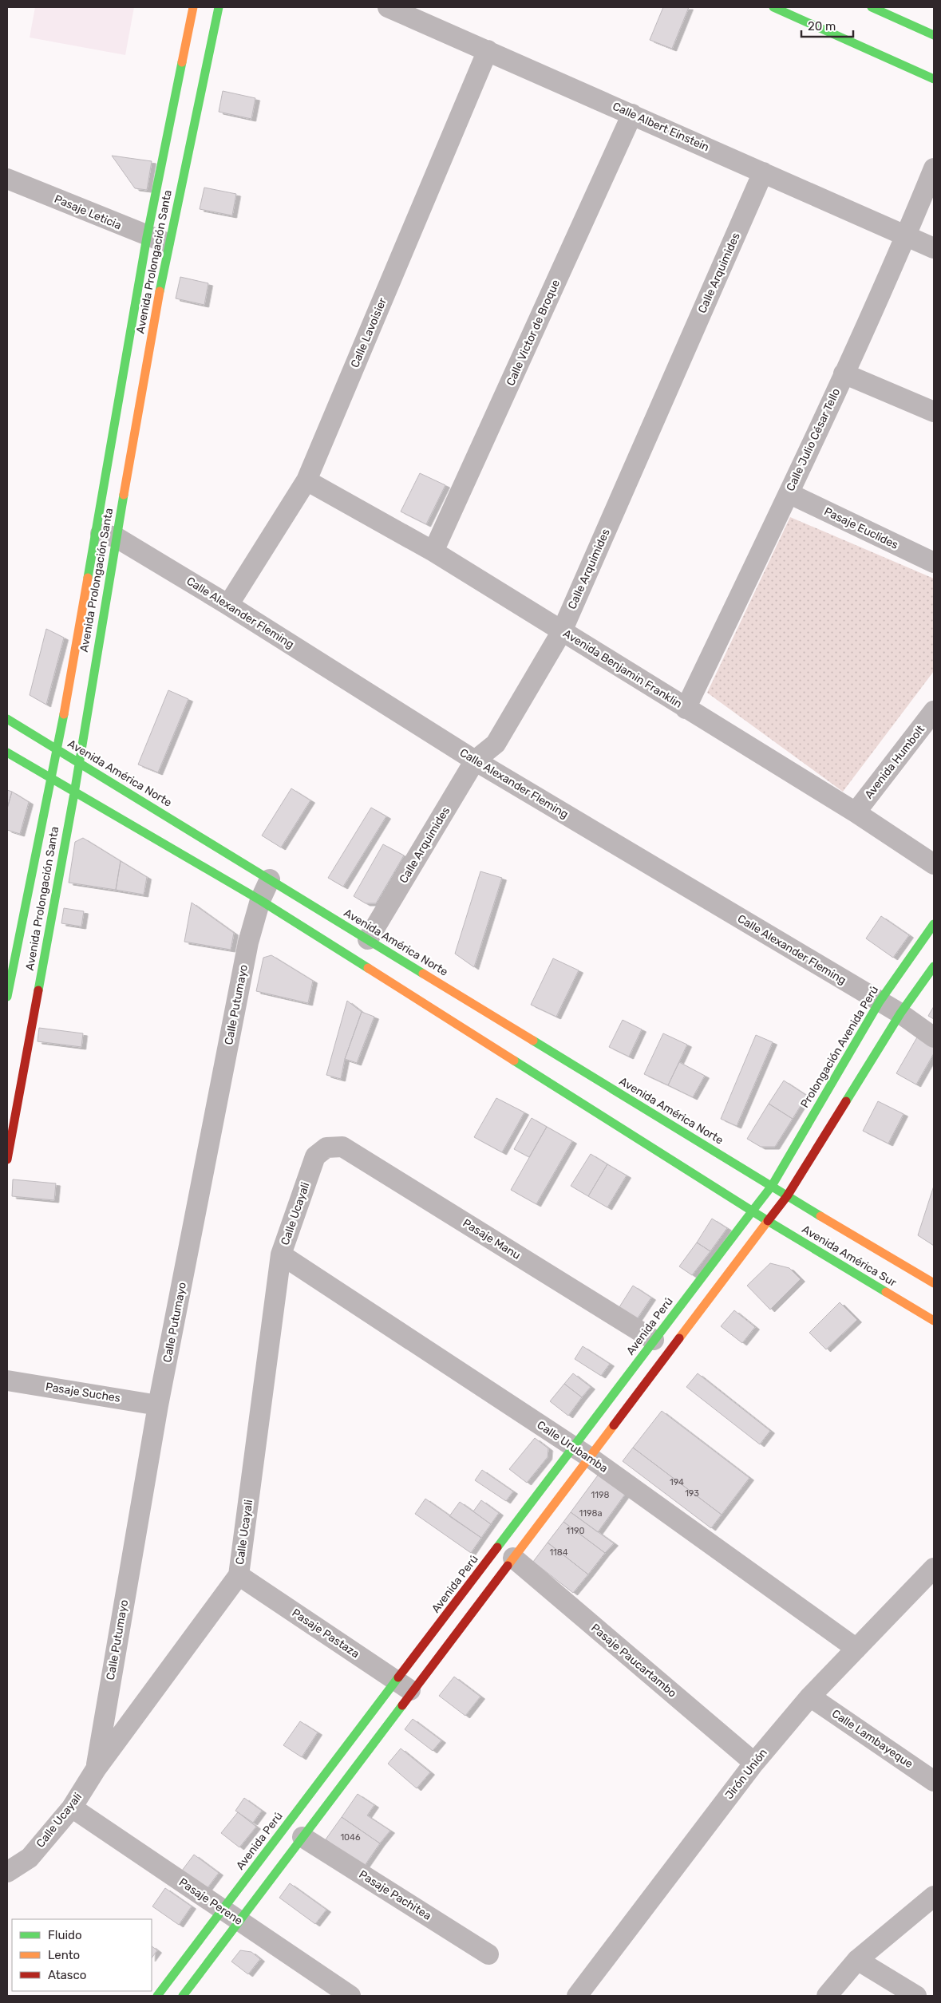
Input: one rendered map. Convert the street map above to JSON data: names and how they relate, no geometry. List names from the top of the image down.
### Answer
{
  "streets": {
    "main road": [
      "Avenida Prolongación Santa",
      "Avenida América Norte",
      "Prolongación Avenida Perú",
      "Avenida América Sur",
      "Avenida Perú"
    ],
    "street": [
      "Calle Albert Einstein",
      "Pasaje Leticia",
      "Calle Arquimides",
      "Calle Lavoisier",
      "Calle Victor de Broque",
      "Calle Julio César Tello",
      "Pasaje Euclides",
      "Calle Alexander Fleming",
      "Avenida Benjamin Franklin",
      "Avenida Humbolt",
      "Calle Putumayo",
      "Calle Ucayali",
      "Pasaje Manu",
      "Pasaje Suches",
      "Calle Urubamba",
      "Pasaje Pastaza",
      "Pasaje Paucartambo",
      "Calle Lambayeque",
      "Jirón Unión",
      "Pasaje Pachitea",
      "Pasaje Perene"
    ]
  },
  "crossings": [
    ["Calle Albert Einstein", "Calle Arquimides"],
    ["Calle Albert Einstein", "Calle Lavoisier"],
    ["Calle Albert Einstein", "Calle Victor de Broque"],
    ["Calle Albert Einstein", "Calle Julio César Tello"],
    ["Pasaje Leticia", "Avenida Prolongación Santa"],
    ["Avenida Prolongación Santa", "Calle Alexander Fleming"],
    ["Avenida Prolongación Santa", "Avenida América Norte"],
    ["Calle Arquimides", "Calle Alexander Fleming"],
    ["Calle Arquimides", "Avenida Benjamin Franklin"],
    ["Calle Arquimides", "Avenida América Norte"],
    ["Calle Lavoisier", "Calle Alexander Fleming"],
    ["Calle Lavoisier", "Avenida Benjamin Franklin"],
    ["Calle Victor de Broque", "Avenida Benjamin Franklin"],
    ["Calle Julio César Tello", "Pasaje Euclides"],
    ["Calle Julio César Tello", "Avenida Benjamin Franklin"],
    ["Calle Alexander Fleming", "Prolongación Avenida Perú"],
    ["Avenida Benjamin Franklin", "Avenida Humbolt"],
    ["Avenida América Norte", "Calle Putumayo"],
    ["Avenida América Norte", "Prolongación Avenida Perú"],
    ["Avenida América Norte", "Avenida América Sur"],
    ["Avenida América Norte", "Avenida Perú"],
    ["Calle Putumayo", "Calle Ucayali"],
    ["Calle Putumayo", "Pasaje Suches"],
    ["Prolongación Avenida Perú", "Avenida América Sur"],
    ["Prolongación Avenida Perú", "Avenida Perú"],
    ["Calle Ucayali", "Pasaje Manu"],
    ["Calle Ucayali", "Calle Urubamba"],
    ["Calle Ucayali", "Pasaje Pastaza"],
    ["Calle Ucayali", "Pasaje Perene"],
    ["Pasaje Manu", "Avenida Perú"],
    ["Avenida América Sur", "Avenida Perú"],
    ["Avenida Perú", "Calle Urubamba"],
    ["Avenida Perú", "Pasaje Pastaza"],
    ["Avenida Perú", "Pasaje Paucartambo"],
    ["Avenida Perú", "Pasaje Pachitea"],
    ["Avenida Perú", "Pasaje Perene"],
    ["Calle Urubamba", "Jirón Unión"],
    ["Pasaje Paucartambo", "Jirón Unión"],
    ["Calle Lambayeque", "Jirón Unión"]
  ],
  "house_numbers": [
    "194",
    "193",
    "1198",
    "1198a",
    "1190",
    "1184",
    "1046"
  ],
  "legend": ["Fluido", "Lento", "Atasco"],
  "scale_bar": "20 m"
}
